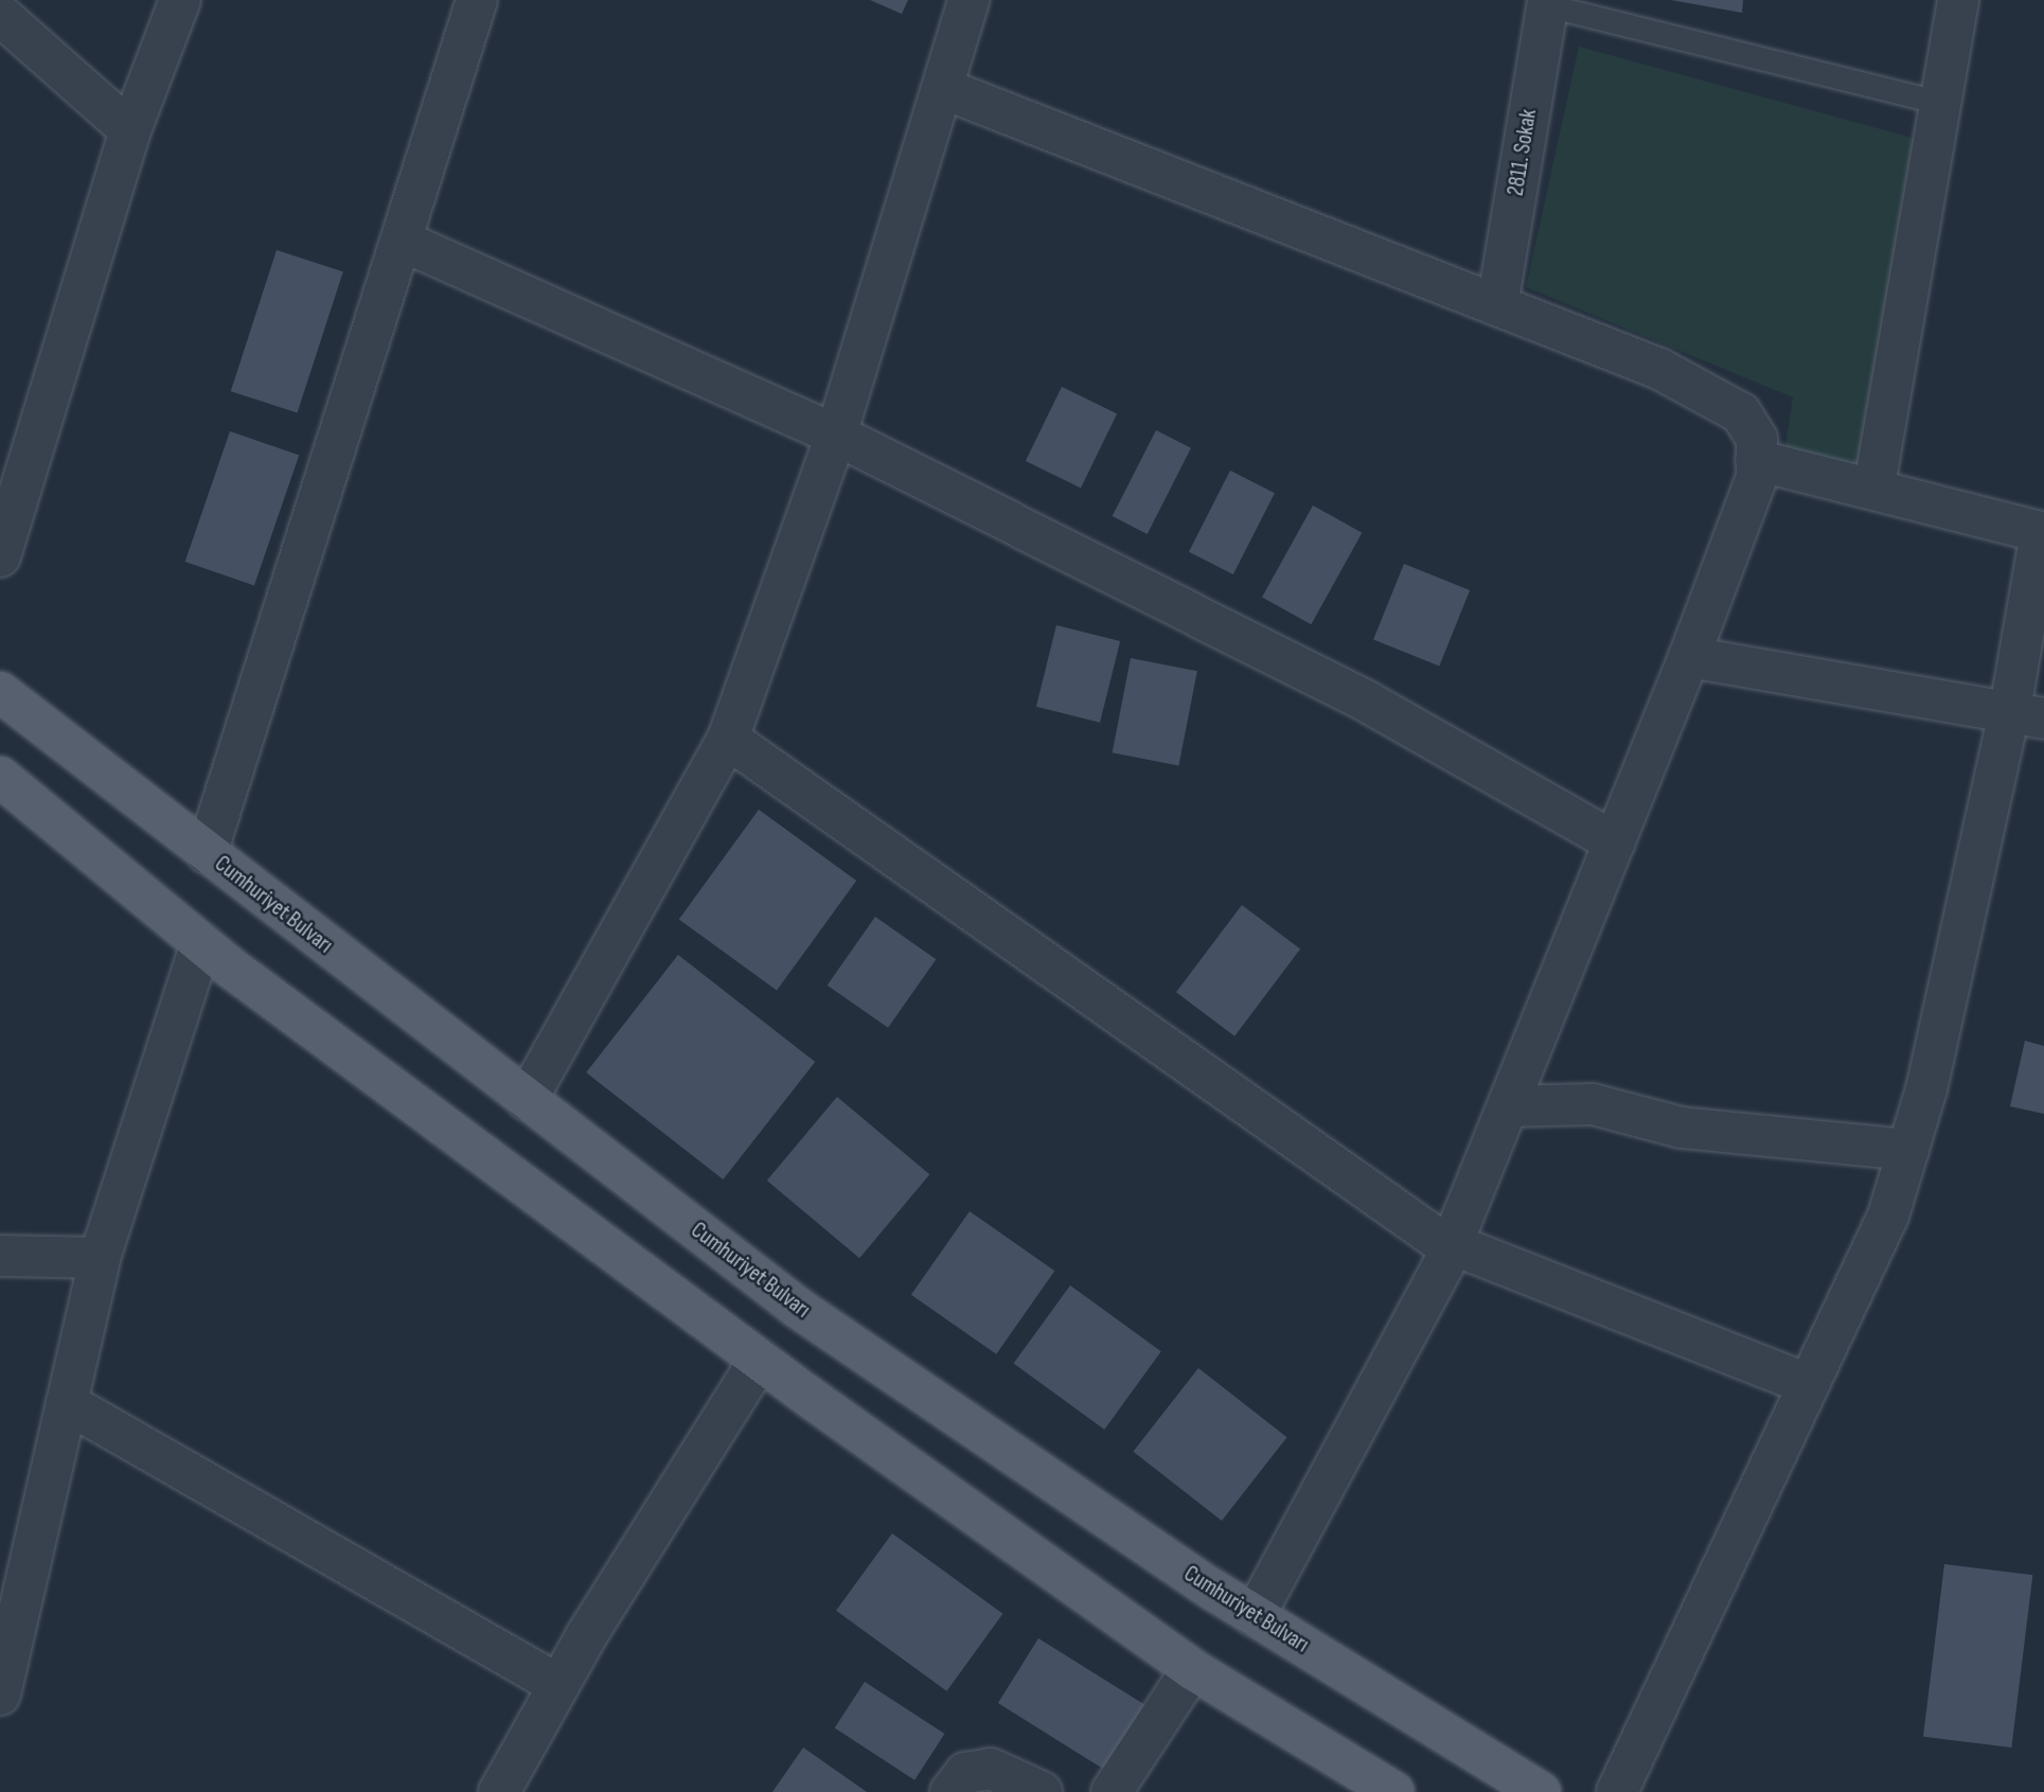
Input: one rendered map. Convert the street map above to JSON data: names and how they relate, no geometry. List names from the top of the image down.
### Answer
{
  "streets": {
    "main road": ["Cumhuriyet Bulvarı"],
    "street": ["2811. Sokak"]
  }
}
